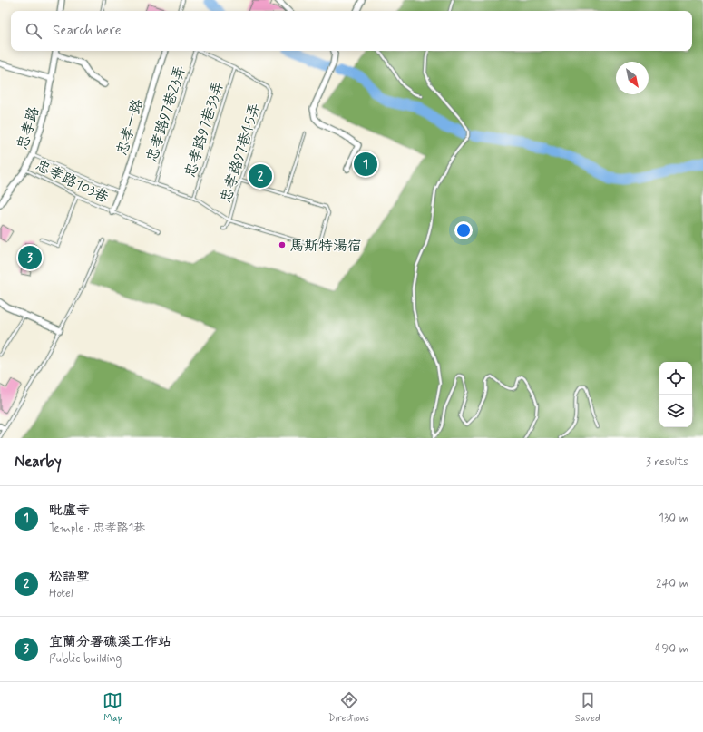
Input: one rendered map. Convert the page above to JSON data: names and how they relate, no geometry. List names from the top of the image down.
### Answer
{
  "streets": {
    "street": ["忠孝一路", "忠孝路"],
    "lane": [
      "忠孝路97巷23弄",
      "忠孝路97巷33弄",
      "忠孝路97巷45弄",
      "忠孝路103巷"
    ]
  },
  "crossings": [
    ["忠孝一路", "忠孝路103巷"],
    ["忠孝路", "忠孝路103巷"],
    ["忠孝路97巷33弄", "忠孝路97巷45弄"]
  ],
  "places": ["馬斯特湯宿"],
  "north": "bottom right",
  "page": {
    "search": "Search here",
    "pins": ["1", "2", "3"],
    "heading": ["Nearby", "3 results"],
    "list": [
      {
        "mark": "1",
        "name": "毗盧寺",
        "note": "Temple · 忠孝路1巷",
        "value": "130 m"
      },
      {
        "mark": "2",
        "name": "松語墅",
        "note": "Hotel",
        "value": "240 m"
      },
      {
        "mark": "3",
        "name": "宜蘭分署礁溪工作站",
        "note": "Public building",
        "value": "490 m"
      }
    ],
    "nav": ["Map", "Directions", "Saved"]
  }
}
